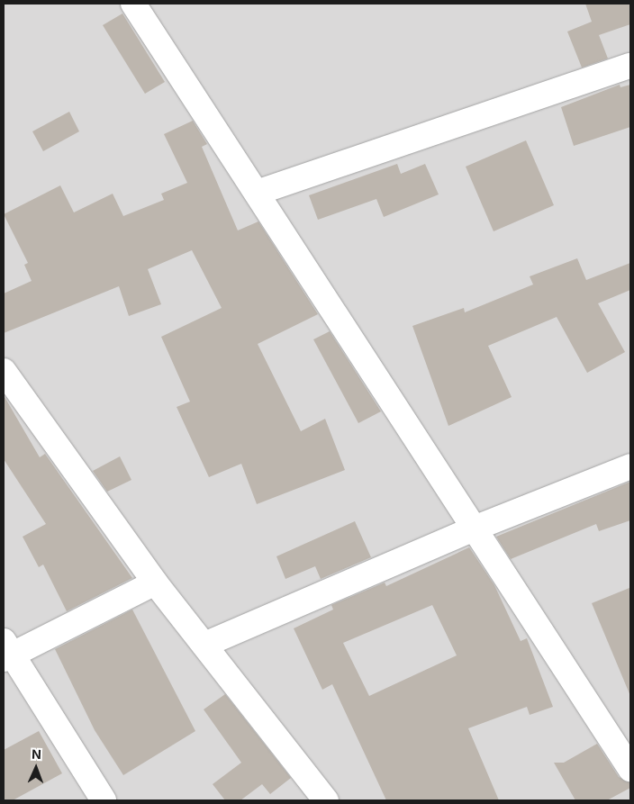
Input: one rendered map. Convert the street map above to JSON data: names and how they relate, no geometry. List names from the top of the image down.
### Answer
{
  "north": "top"
}
